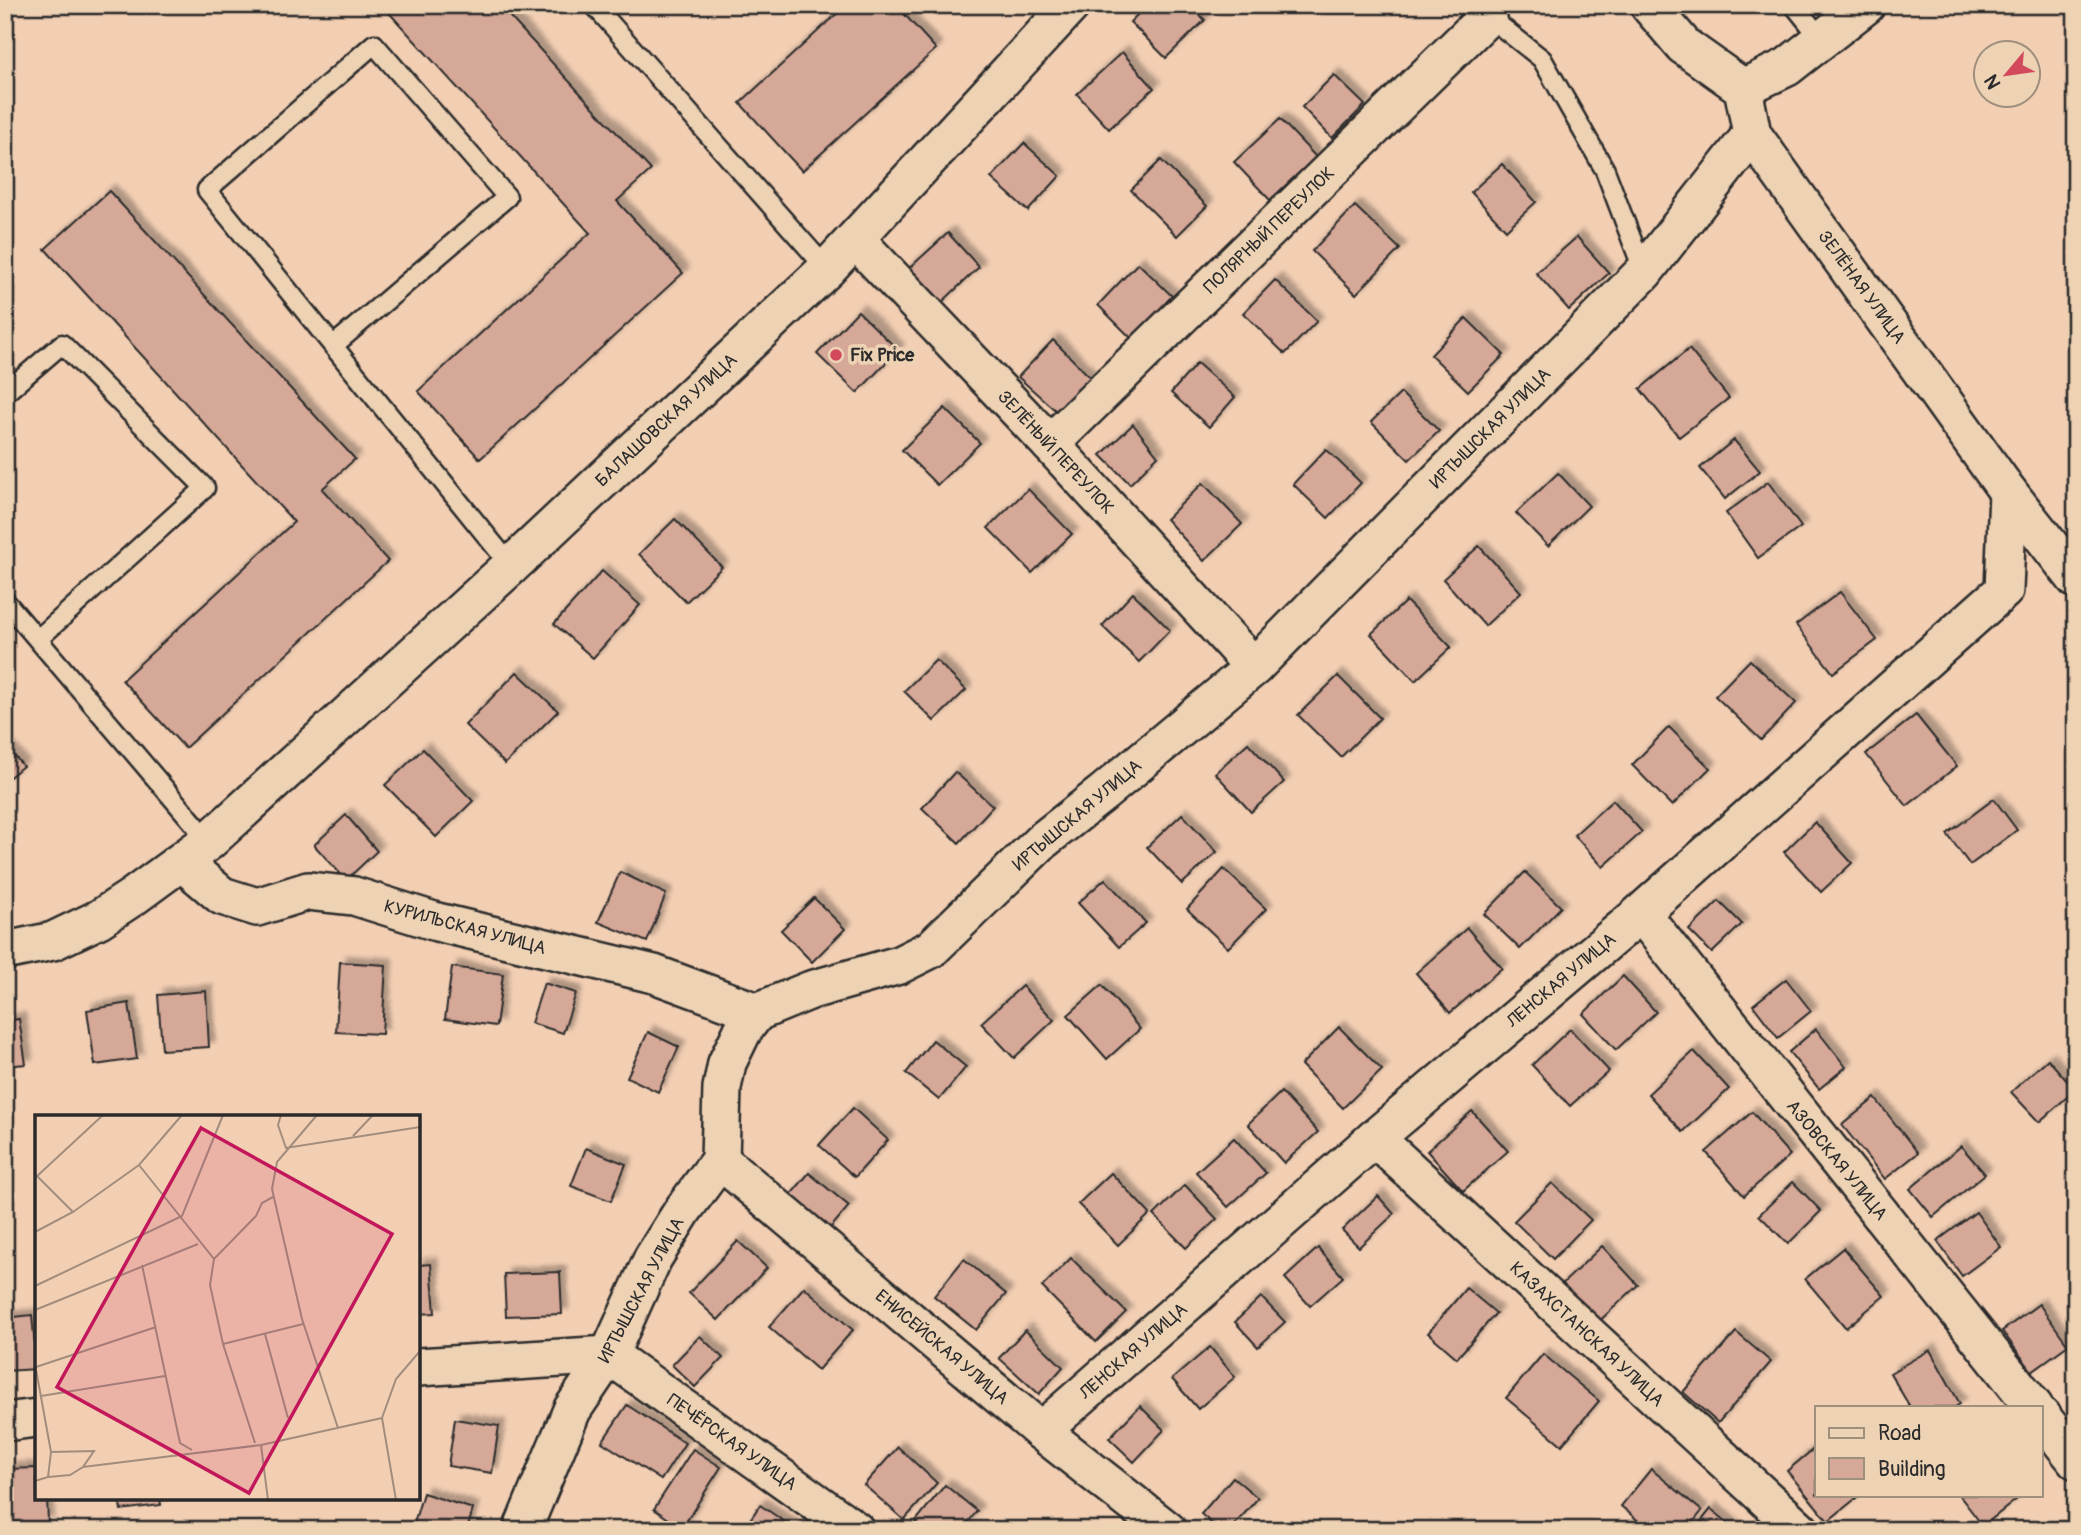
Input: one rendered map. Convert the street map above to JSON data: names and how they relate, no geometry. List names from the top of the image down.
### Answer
{
  "streets": {
    "street": [
      "ПОЛЯРНЫЙ ПЕРЕУЛОК",
      "ЗЕЛЁНАЯ УЛИЦА",
      "БАЛАШОВСКАЯ УЛИЦА",
      "ИРТЫШСКАЯ УЛИЦА",
      "ЗЕЛЁНЫЙ ПЕРЕУЛОК",
      "КУРИЛЬСКАЯ УЛИЦА",
      "ЛЕНСКАЯ УЛИЦА",
      "АЗОВСКАЯ УЛИЦА",
      "КАЗАХСТАНСКАЯ УЛИЦА",
      "ЕНИСЕЙСКАЯ УЛИЦА",
      "ПЕЧЁРСКАЯ УЛИЦА"
    ]
  },
  "crossings": [
    ["ПОЛЯРНЫЙ ПЕРЕУЛОК", "ЗЕЛЁНЫЙ ПЕРЕУЛОК"],
    ["ЗЕЛЁНАЯ УЛИЦА", "ИРТЫШСКАЯ УЛИЦА"],
    ["ЗЕЛЁНАЯ УЛИЦА", "ЛЕНСКАЯ УЛИЦА"],
    ["БАЛАШОВСКАЯ УЛИЦА", "ЗЕЛЁНЫЙ ПЕРЕУЛОК"],
    ["БАЛАШОВСКАЯ УЛИЦА", "КУРИЛЬСКАЯ УЛИЦА"],
    ["ИРТЫШСКАЯ УЛИЦА", "ЗЕЛЁНЫЙ ПЕРЕУЛОК"],
    ["ИРТЫШСКАЯ УЛИЦА", "КУРИЛЬСКАЯ УЛИЦА"],
    ["ИРТЫШСКАЯ УЛИЦА", "ЕНИСЕЙСКАЯ УЛИЦА"],
    ["ИРТЫШСКАЯ УЛИЦА", "ПЕЧЁРСКАЯ УЛИЦА"],
    ["ЛЕНСКАЯ УЛИЦА", "АЗОВСКАЯ УЛИЦА"],
    ["ЛЕНСКАЯ УЛИЦА", "КАЗАХСТАНСКАЯ УЛИЦА"],
    ["ЛЕНСКАЯ УЛИЦА", "ЕНИСЕЙСКАЯ УЛИЦА"]
  ],
  "places": ["Fix Price"],
  "legend": ["Road", "Building"],
  "north": "bottom left"
}
